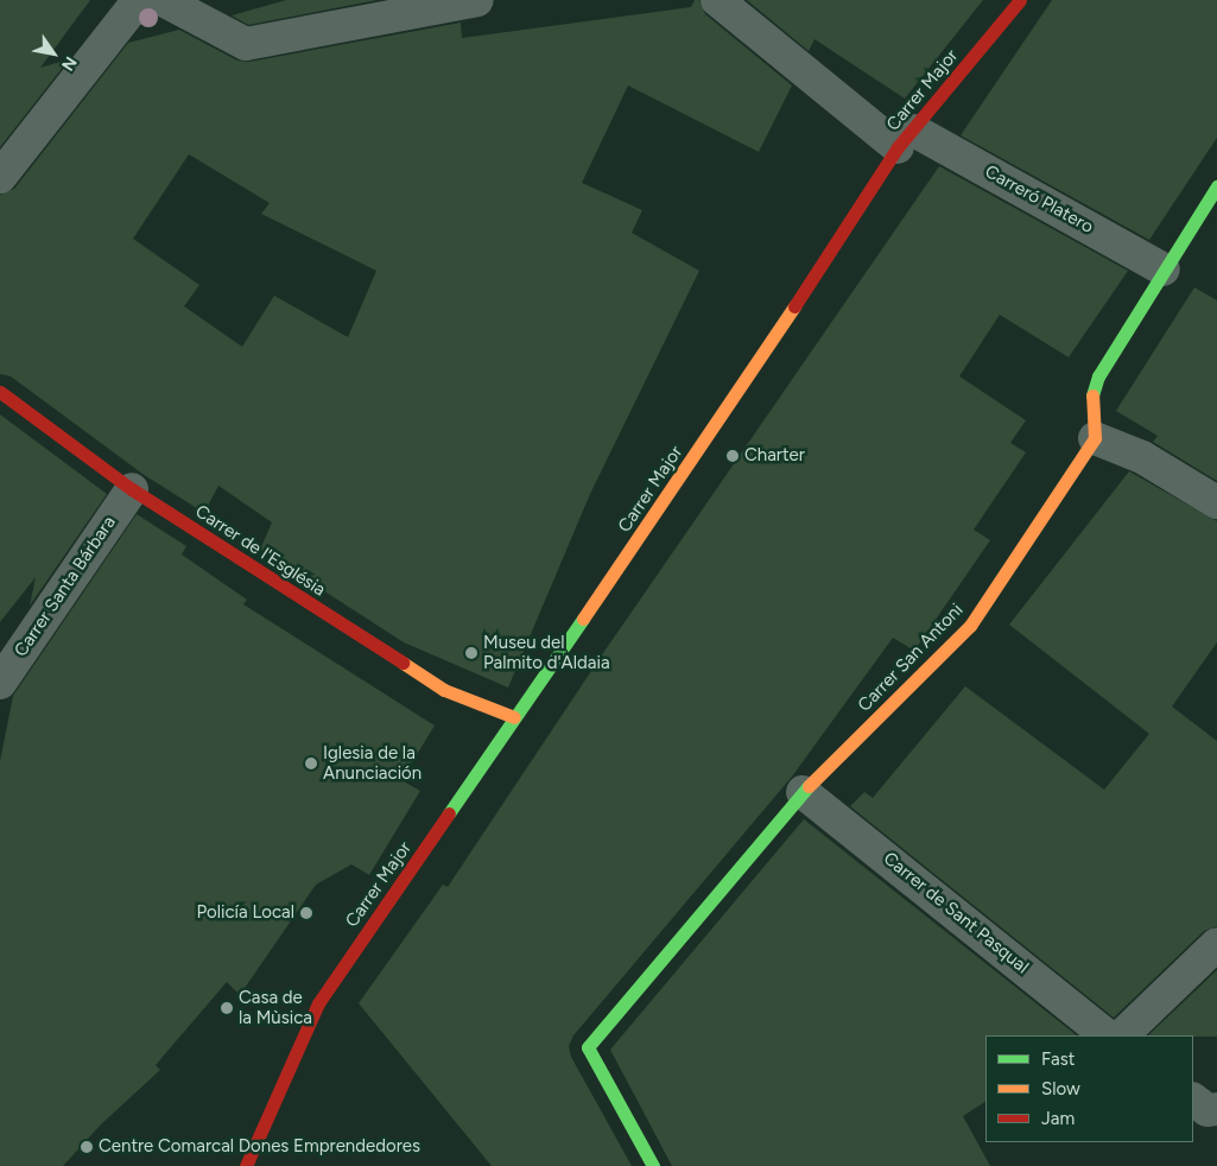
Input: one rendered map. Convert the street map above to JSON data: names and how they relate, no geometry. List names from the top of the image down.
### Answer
{
  "streets": {
    "street": [
      "Carrer Major",
      "Carreró Platero",
      "Carrer de l'Església",
      "Carrer Santa Bárbara",
      "Carrer San Antoni",
      "Carrer de Sant Pasqual"
    ]
  },
  "crossings": [
    ["Carrer Major", "Carreró Platero"],
    ["Carrer Major", "Carrer de l'Església"],
    ["Carrer de l'Església", "Carrer Santa Bárbara"],
    ["Carrer San Antoni", "Carrer de Sant Pasqual"]
  ],
  "places": [
    "Charter",
    "Museu del Palmito d'Aldaia",
    "Iglesia de la Anunciación",
    "Policía Local",
    "Casa de la Mùsica",
    "Centre Comarcal Dones Emprendedores"
  ],
  "legend": ["Fast", "Slow", "Jam"],
  "north": "bottom right"
}
